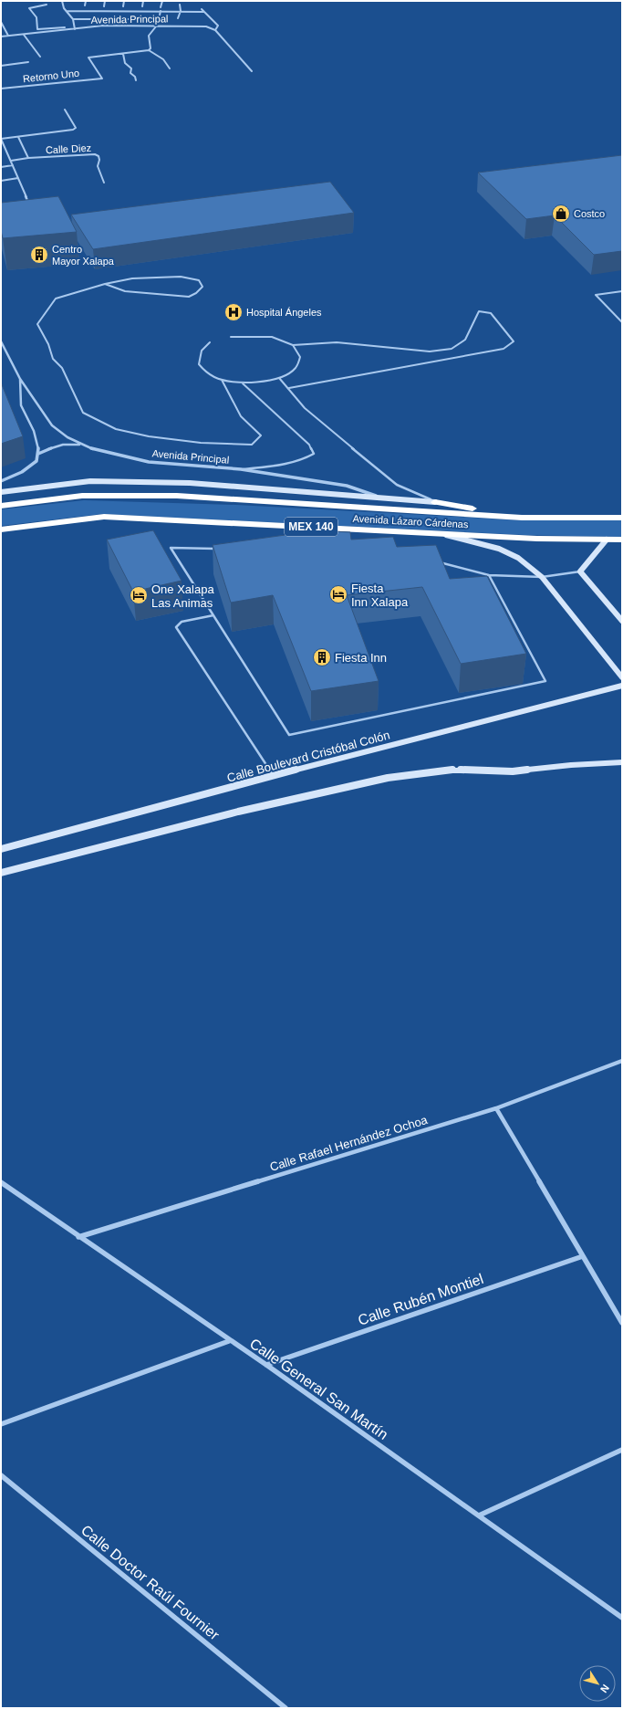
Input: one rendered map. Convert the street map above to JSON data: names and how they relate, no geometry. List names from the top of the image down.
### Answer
{
  "streets": {
    "highway": ["Avenida Lázaro Cárdenas", "MEX 140"],
    "street": [
      "Avenida Principal",
      "Retorno Uno",
      "Calle Diez",
      "Calle Boulevard Cristóbal Colón",
      "Calle Rafael Hernández Ochoa",
      "Calle Rubén Montiel",
      "Calle General San Martín",
      "Calle Doctor Raúl Fournier"
    ]
  },
  "crossings": [
    ["Avenida Principal", "Avenida Lázaro Cárdenas"],
    ["Calle Rafael Hernández Ochoa", "Calle General San Martín"],
    ["Calle Rubén Montiel", "Calle General San Martín"]
  ],
  "places": {
    "shop": ["Costco"],
    "building": ["Centro Mayor Xalapa", "Fiesta Inn"],
    "hospital": ["Hospital Ángeles"],
    "hotel": ["Fiesta Inn Xalapa", "One Xalapa Las Animas"]
  },
  "north": "bottom right"
}
